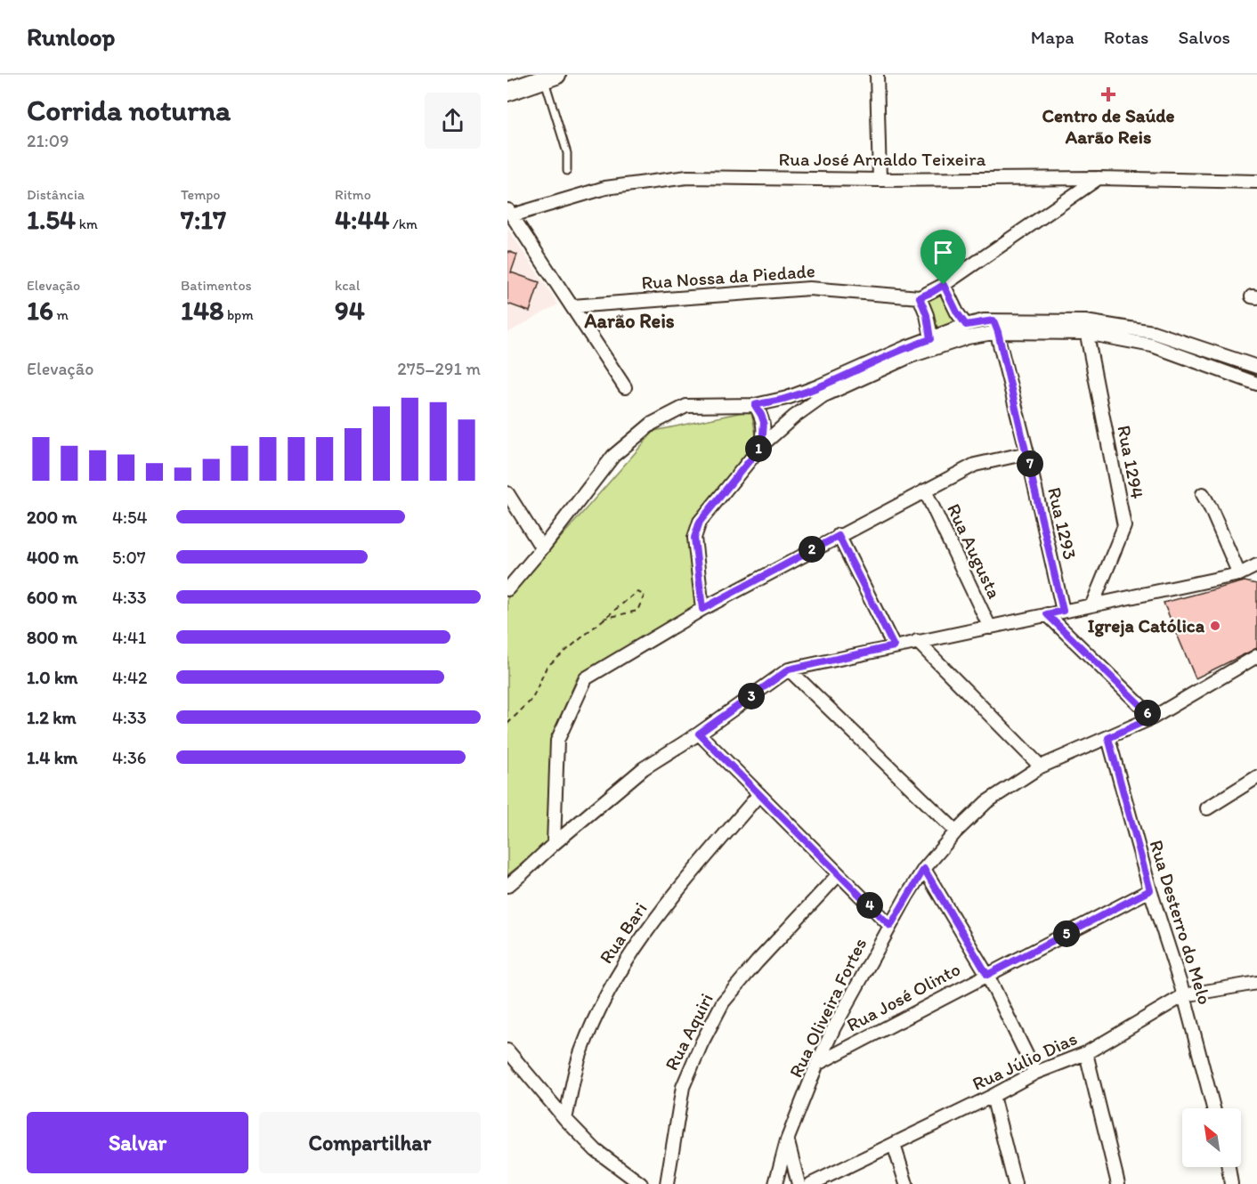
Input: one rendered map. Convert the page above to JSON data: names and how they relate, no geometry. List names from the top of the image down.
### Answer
{
  "streets": {
    "street": [
      "Rua José Arnaldo Teixeira",
      "Rua Nossa da Piedade",
      "Rua 1294",
      "Rua 1293",
      "Rua Augusta",
      "Rua Desterro do Melo",
      "Rua Bari",
      "Rua José Olinto",
      "Rua Oliveira Fortes",
      "Rua Aquiri",
      "Rua Júlio Dias"
    ]
  },
  "crossings": [
    ["Rua Desterro do Melo", "Rua José Olinto"],
    ["Rua Desterro do Melo", "Rua Oliveira Fortes"],
    ["Rua Desterro do Melo", "Rua Júlio Dias"],
    ["Rua José Olinto", "Rua Oliveira Fortes"]
  ],
  "districts": ["Aarão Reis"],
  "places": {
    "health": ["Centro de Saúde Aarão Reis"],
    "other": ["Igreja Católica"]
  },
  "north": "top left",
  "page": {
    "header": "Runloop",
    "nav": ["Mapa", "Rotas", "Salvos"],
    "heading": ["Corrida noturna", "21:09"],
    "stats": [
      ["Distância", "1.54 km"],
      ["Tempo", "7:17"],
      ["Ritmo", "4:44 /km"],
      ["Elevação", "16 m"],
      ["Batimentos", "148 bpm"],
      ["kcal", "94"]
    ],
    "chart": ["Elevação", "275–291 m"],
    "pins": [
      "1",
      "7",
      "2",
      "3",
      "6",
      "4",
      "5"
    ],
    "list": [
      {
        "name": "200 m",
        "note": "4:54"
      },
      {
        "name": "400 m",
        "note": "5:07"
      },
      {
        "name": "600 m",
        "note": "4:33"
      },
      {
        "name": "800 m",
        "note": "4:41"
      },
      {
        "name": "1.0 km",
        "note": "4:42"
      },
      {
        "name": "1.2 km",
        "note": "4:33"
      },
      {
        "name": "1.4 km",
        "note": "4:36"
      }
    ],
    "buttons": ["Salvar", "Compartilhar"]
  }
}
